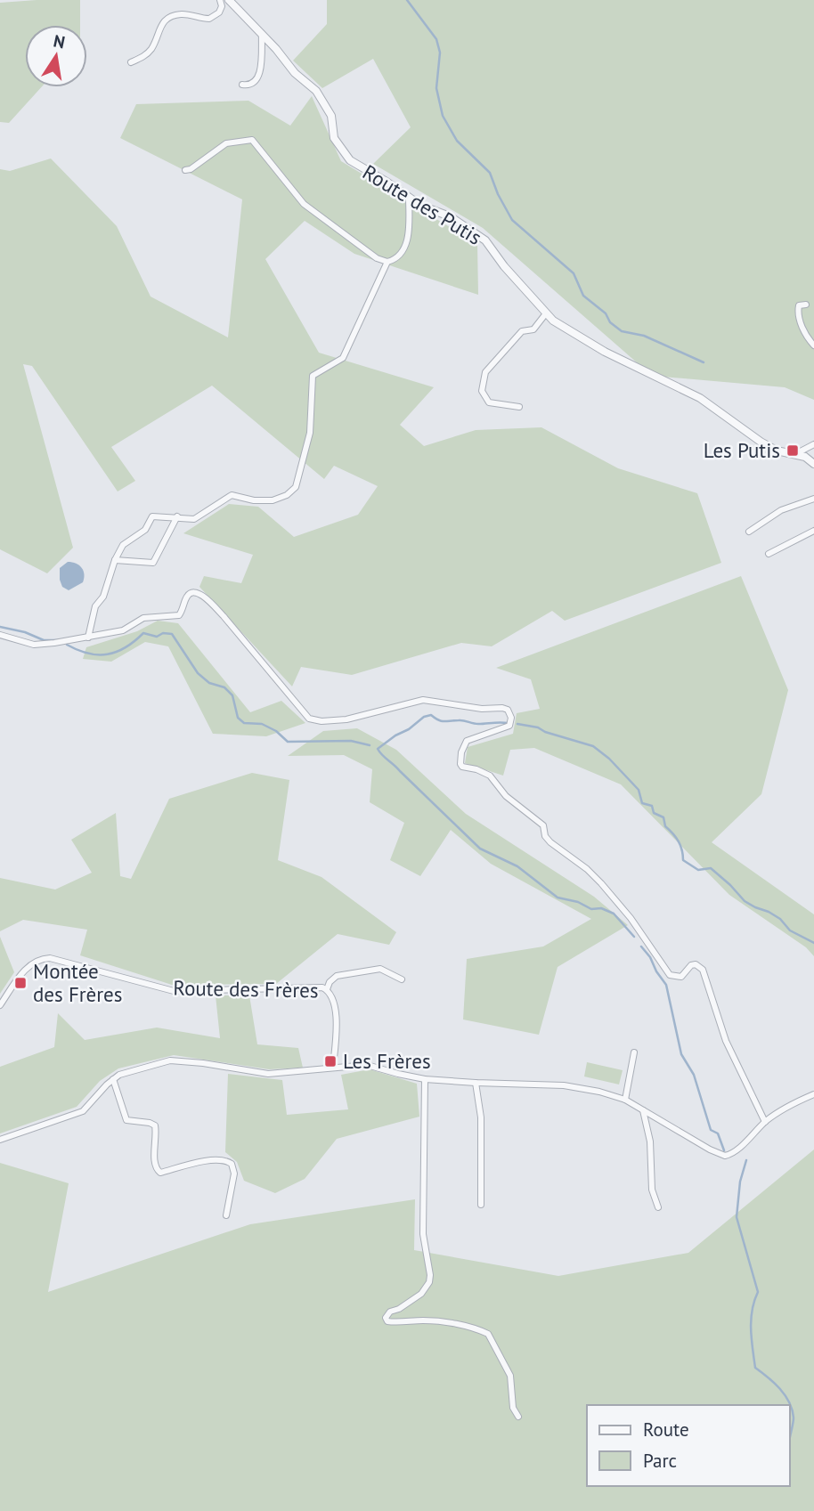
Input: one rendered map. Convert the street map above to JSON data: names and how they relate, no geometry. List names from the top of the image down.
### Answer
{
  "streets": {
    "street": ["Route des Putis", "Route des Frères"]
  },
  "places": {
    "transit": ["Les Putis", "Montée des Frères", "Les Frères"]
  },
  "legend": ["Route", "Parc"],
  "north": "top"
}
